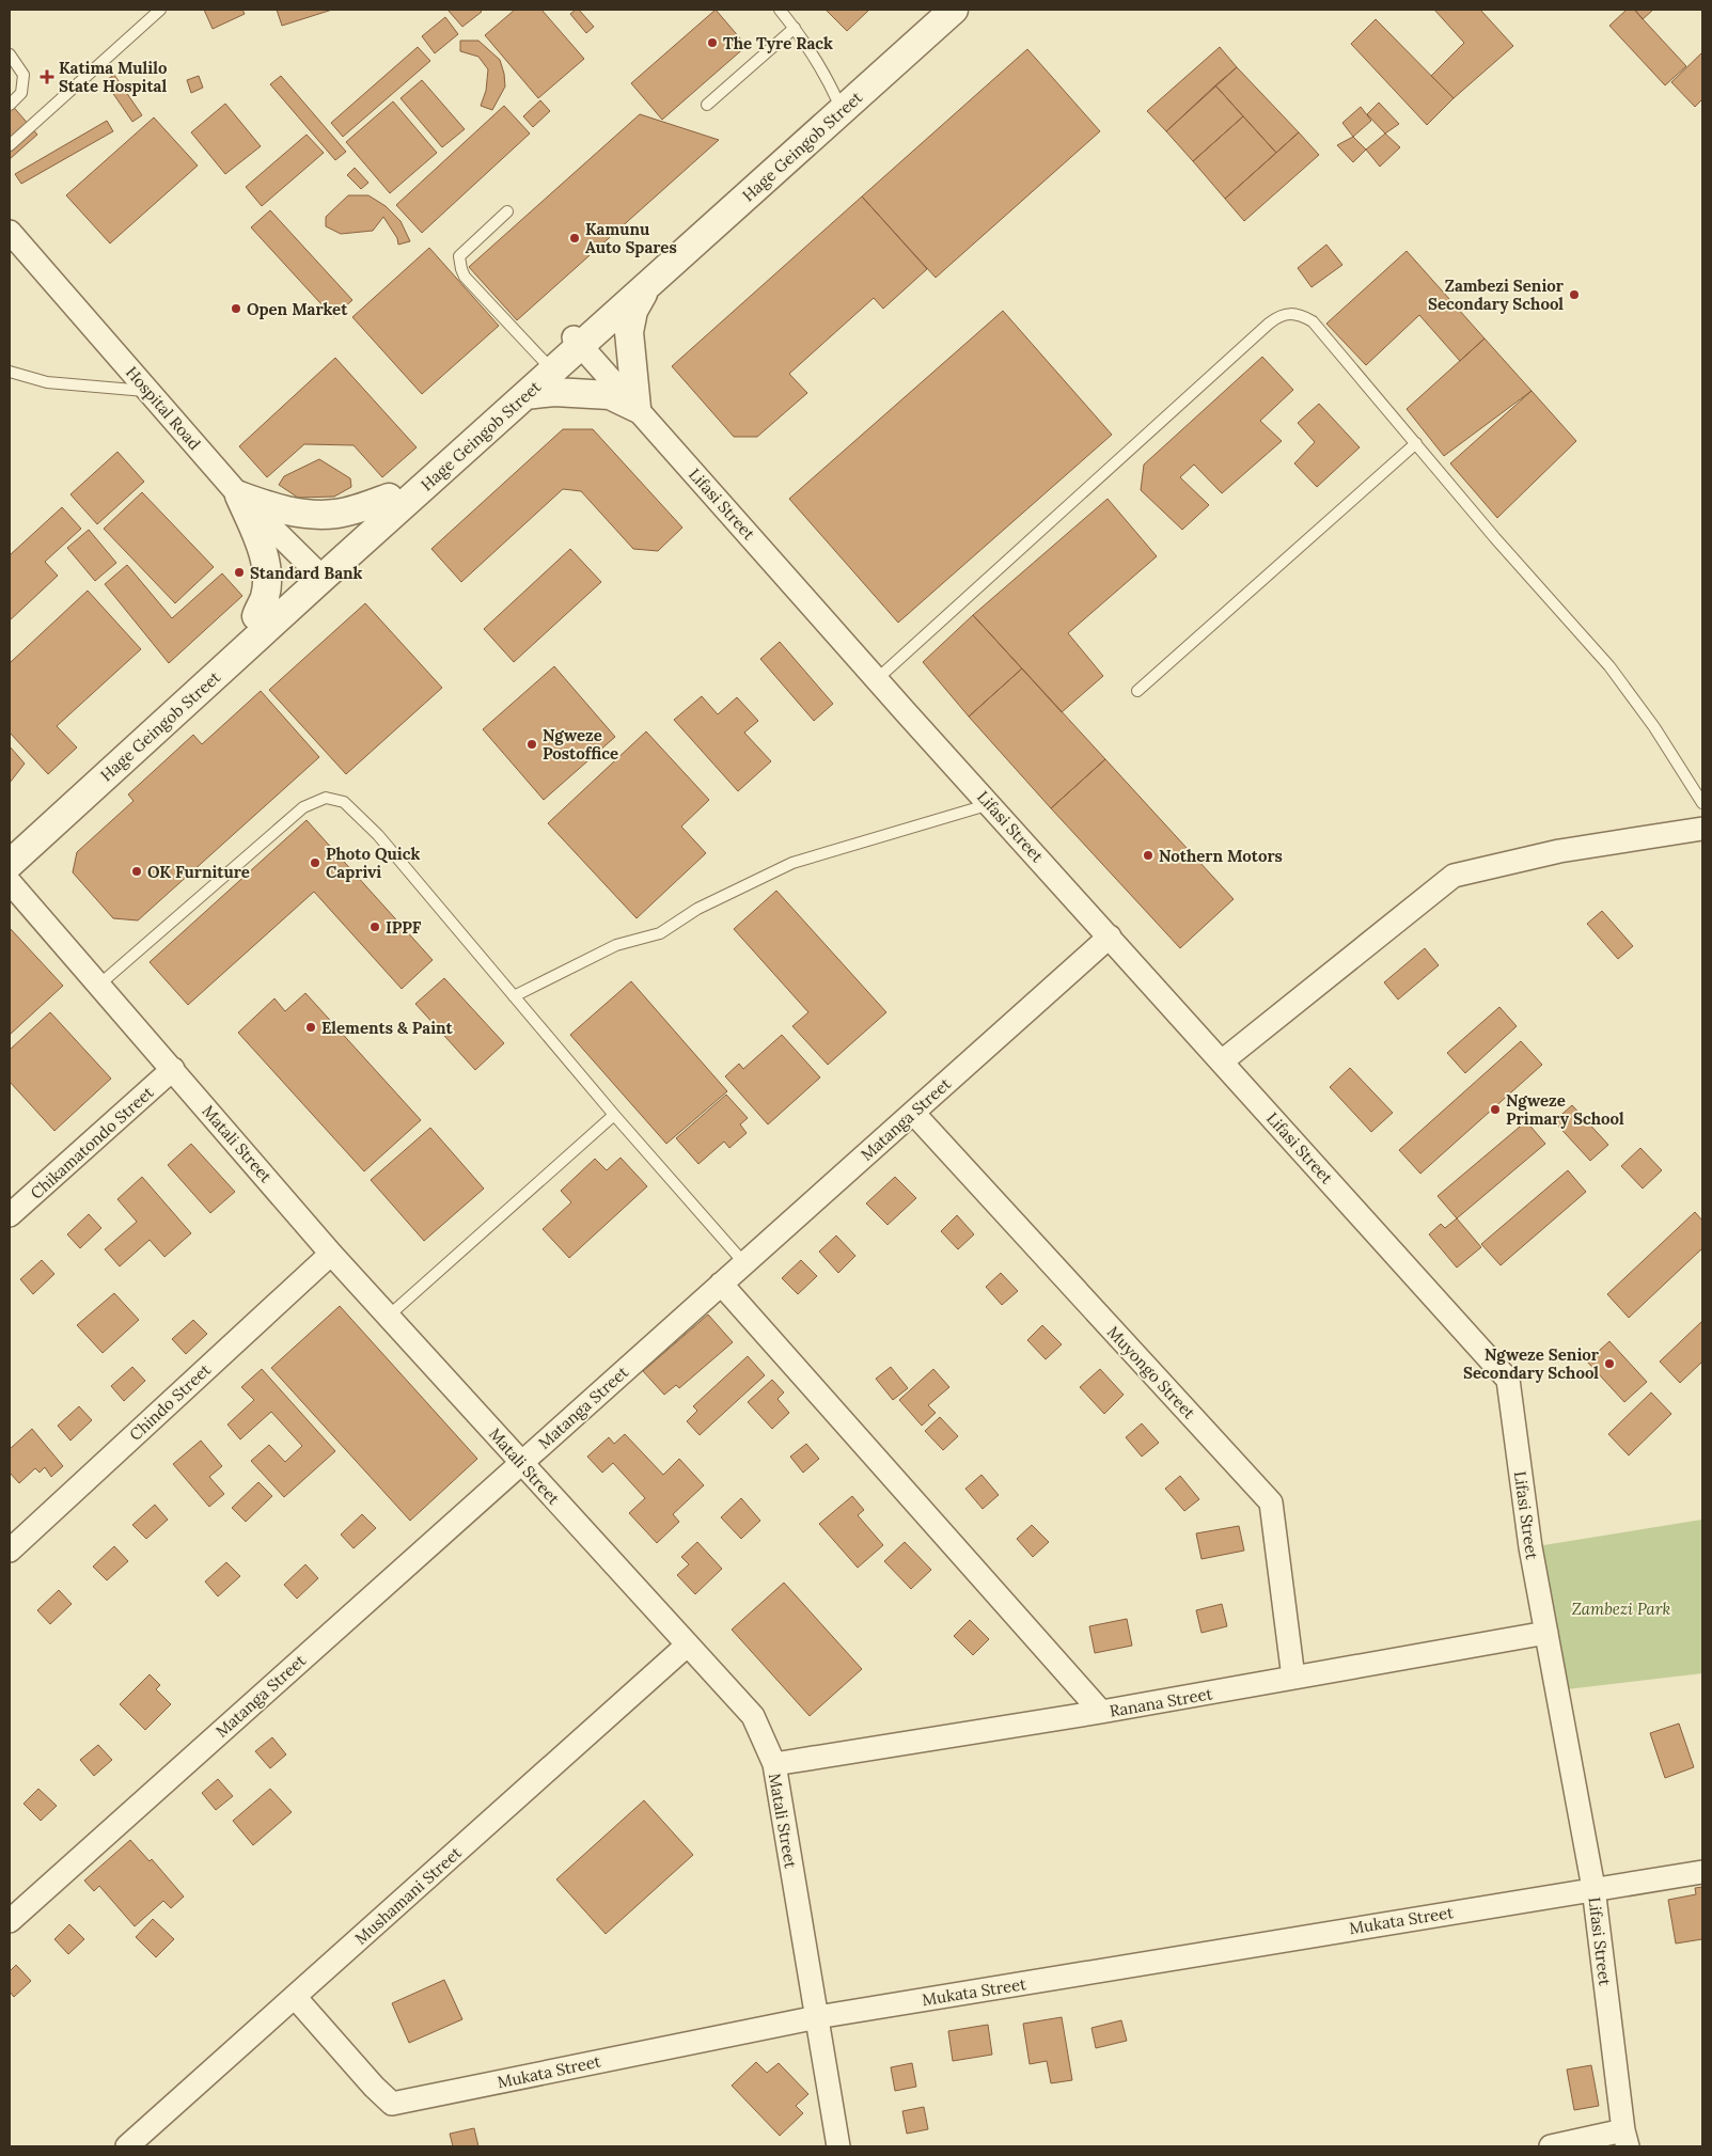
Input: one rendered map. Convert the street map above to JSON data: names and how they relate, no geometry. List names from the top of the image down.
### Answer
{
  "streets": {
    "street": [
      "Hage Geingob Street",
      "Hospital Road",
      "Lifasi Street",
      "Matanga Street",
      "Chikamatondo Street",
      "Matali Street",
      "Muyongo Street",
      "Chindo Street",
      "Ranana Street",
      "Mushamani Street",
      "Mukata Street"
    ]
  },
  "crossings": [
    ["Hage Geingob Street", "Hospital Road"],
    ["Hage Geingob Street", "Lifasi Street"],
    ["Lifasi Street", "Matanga Street"],
    ["Lifasi Street", "Ranana Street"],
    ["Lifasi Street", "Mukata Street"],
    ["Matanga Street", "Matali Street"],
    ["Matanga Street", "Muyongo Street"],
    ["Chikamatondo Street", "Matali Street"],
    ["Matali Street", "Chindo Street"],
    ["Matali Street", "Ranana Street"],
    ["Matali Street", "Mushamani Street"],
    ["Matali Street", "Mukata Street"],
    ["Muyongo Street", "Ranana Street"],
    ["Mushamani Street", "Mukata Street"]
  ],
  "parks": ["Zambezi Park"],
  "places": {
    "other": [
      "The Tyre Rack",
      "Kamunu Auto Spares",
      "Zambezi Senior Secondary School",
      "Open Market",
      "Standard Bank",
      "Ngweze Postoffice",
      "Nothern Motors",
      "Photo Quick Caprivi",
      "OK Furniture",
      "IPPF",
      "Elements & Paint",
      "Ngweze Primary School",
      "Ngweze Senior Secondary School"
    ],
    "health": ["Katima Mulilo State Hospital"]
  }
}
